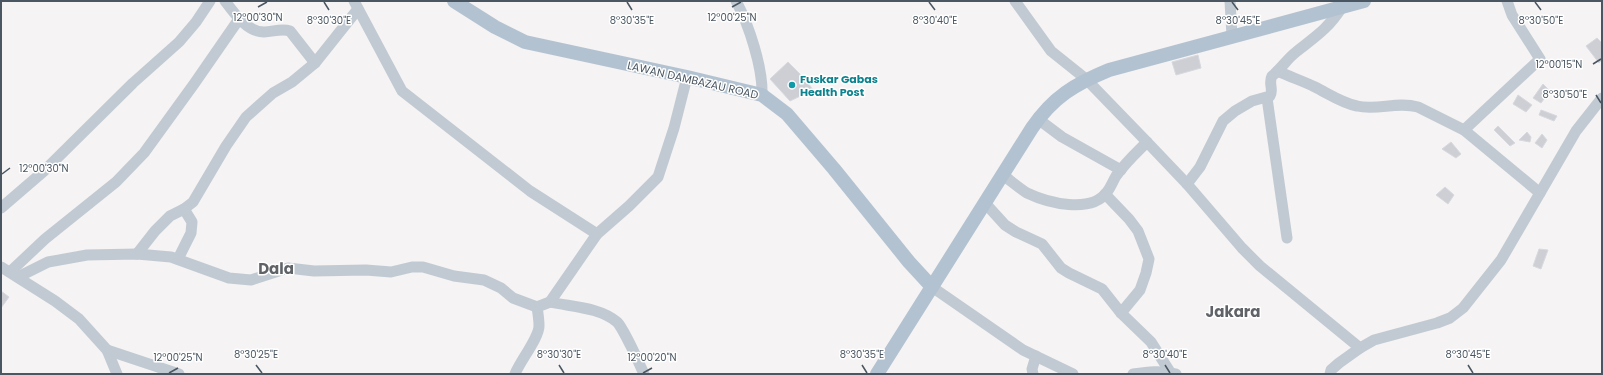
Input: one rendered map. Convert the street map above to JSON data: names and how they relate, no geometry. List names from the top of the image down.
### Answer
{
  "streets": {
    "main road": ["LAWAN DAMBAZAU ROAD"]
  },
  "districts": ["Dala", "Jakara"],
  "places": ["Fuskar Gabas Health Post"],
  "coordinates": [
    "12°00'30\"N",
    "12°00'25\"N",
    "8°30'50\"E",
    "8°30'30\"E",
    "8°30'35\"E",
    "8°30'40\"E",
    "8°30'45\"E",
    "12°00'15\"N",
    "8°30'25\"E",
    "12°00'20\"N"
  ]
}
